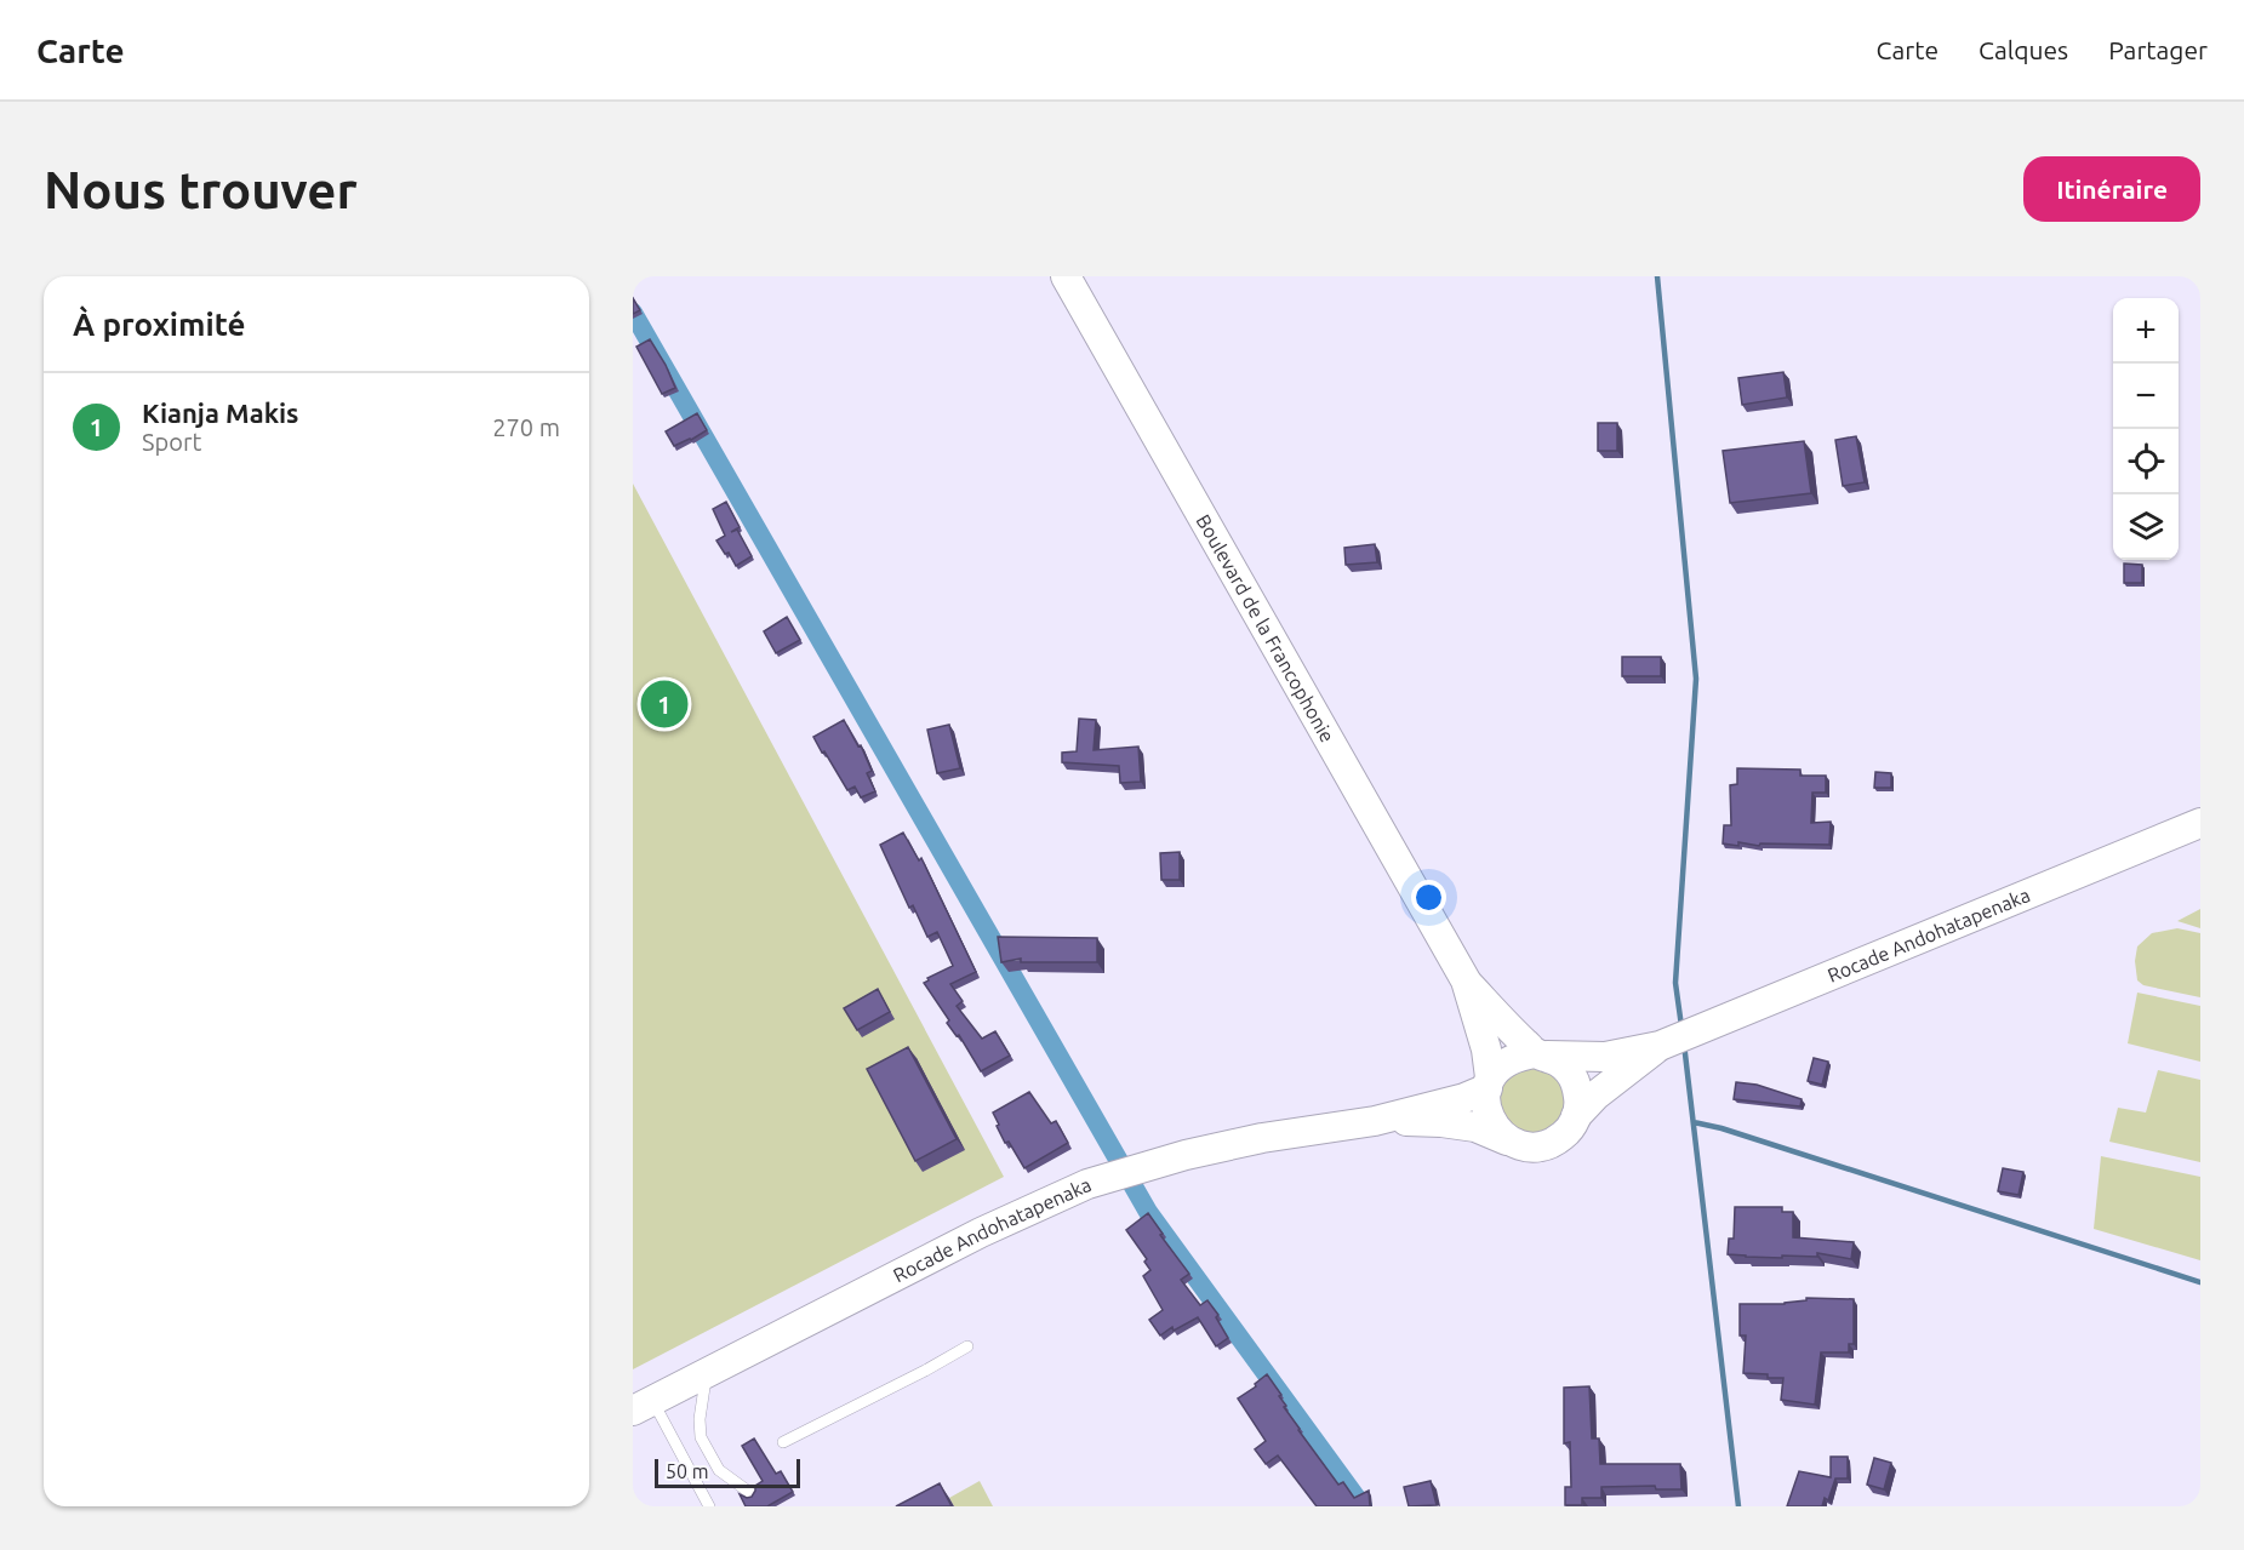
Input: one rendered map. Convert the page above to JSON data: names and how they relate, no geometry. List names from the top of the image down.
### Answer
{
  "streets": {
    "main road": ["Boulevard de la Francophonie", "Rocade Andohatapenaka"]
  },
  "scale_bar": "50 m",
  "page": {
    "header": "Carte",
    "nav": ["Carte", "Calques", "Partager"],
    "buttons": "Itinéraire",
    "title": "Nous trouver",
    "heading": "À proximité",
    "map_buttons": ["+", "−"],
    "list": [
      {
        "mark": "1",
        "name": "Kianja Makis",
        "note": "Sport",
        "value": "270 m"
      }
    ],
    "pins": "1",
    "scale": "50 m"
  }
}
